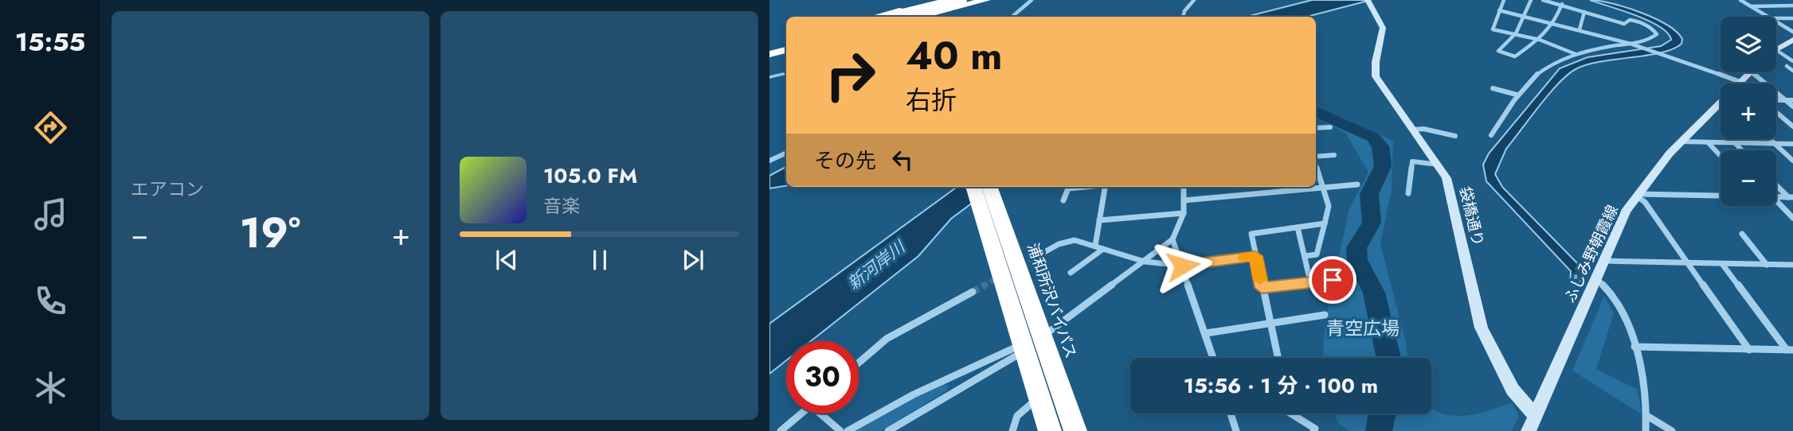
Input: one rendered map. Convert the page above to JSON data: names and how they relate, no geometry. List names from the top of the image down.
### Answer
{
  "streets": {
    "highway": ["浦和所沢バイパス"],
    "main road": ["袋橋通り", "ふじみ野朝霞線"]
  },
  "crossings": [
    ["袋橋通り", "ふじみ野朝霞線"]
  ],
  "water": ["新河岸川"],
  "parks": ["青空広場"],
  "page": {
    "tabs": "15:55",
    "tile": "エアコン",
    "map_buttons": ["+", "−"],
    "turn": ["40 m", "右折"],
    "then": "その先",
    "song": ["105.0 FM", "音楽"],
    "heat": ["−", "19°", "+"],
    "limit": "30",
    "trip": "15:56 · 1 分 · 100 m"
  }
}
